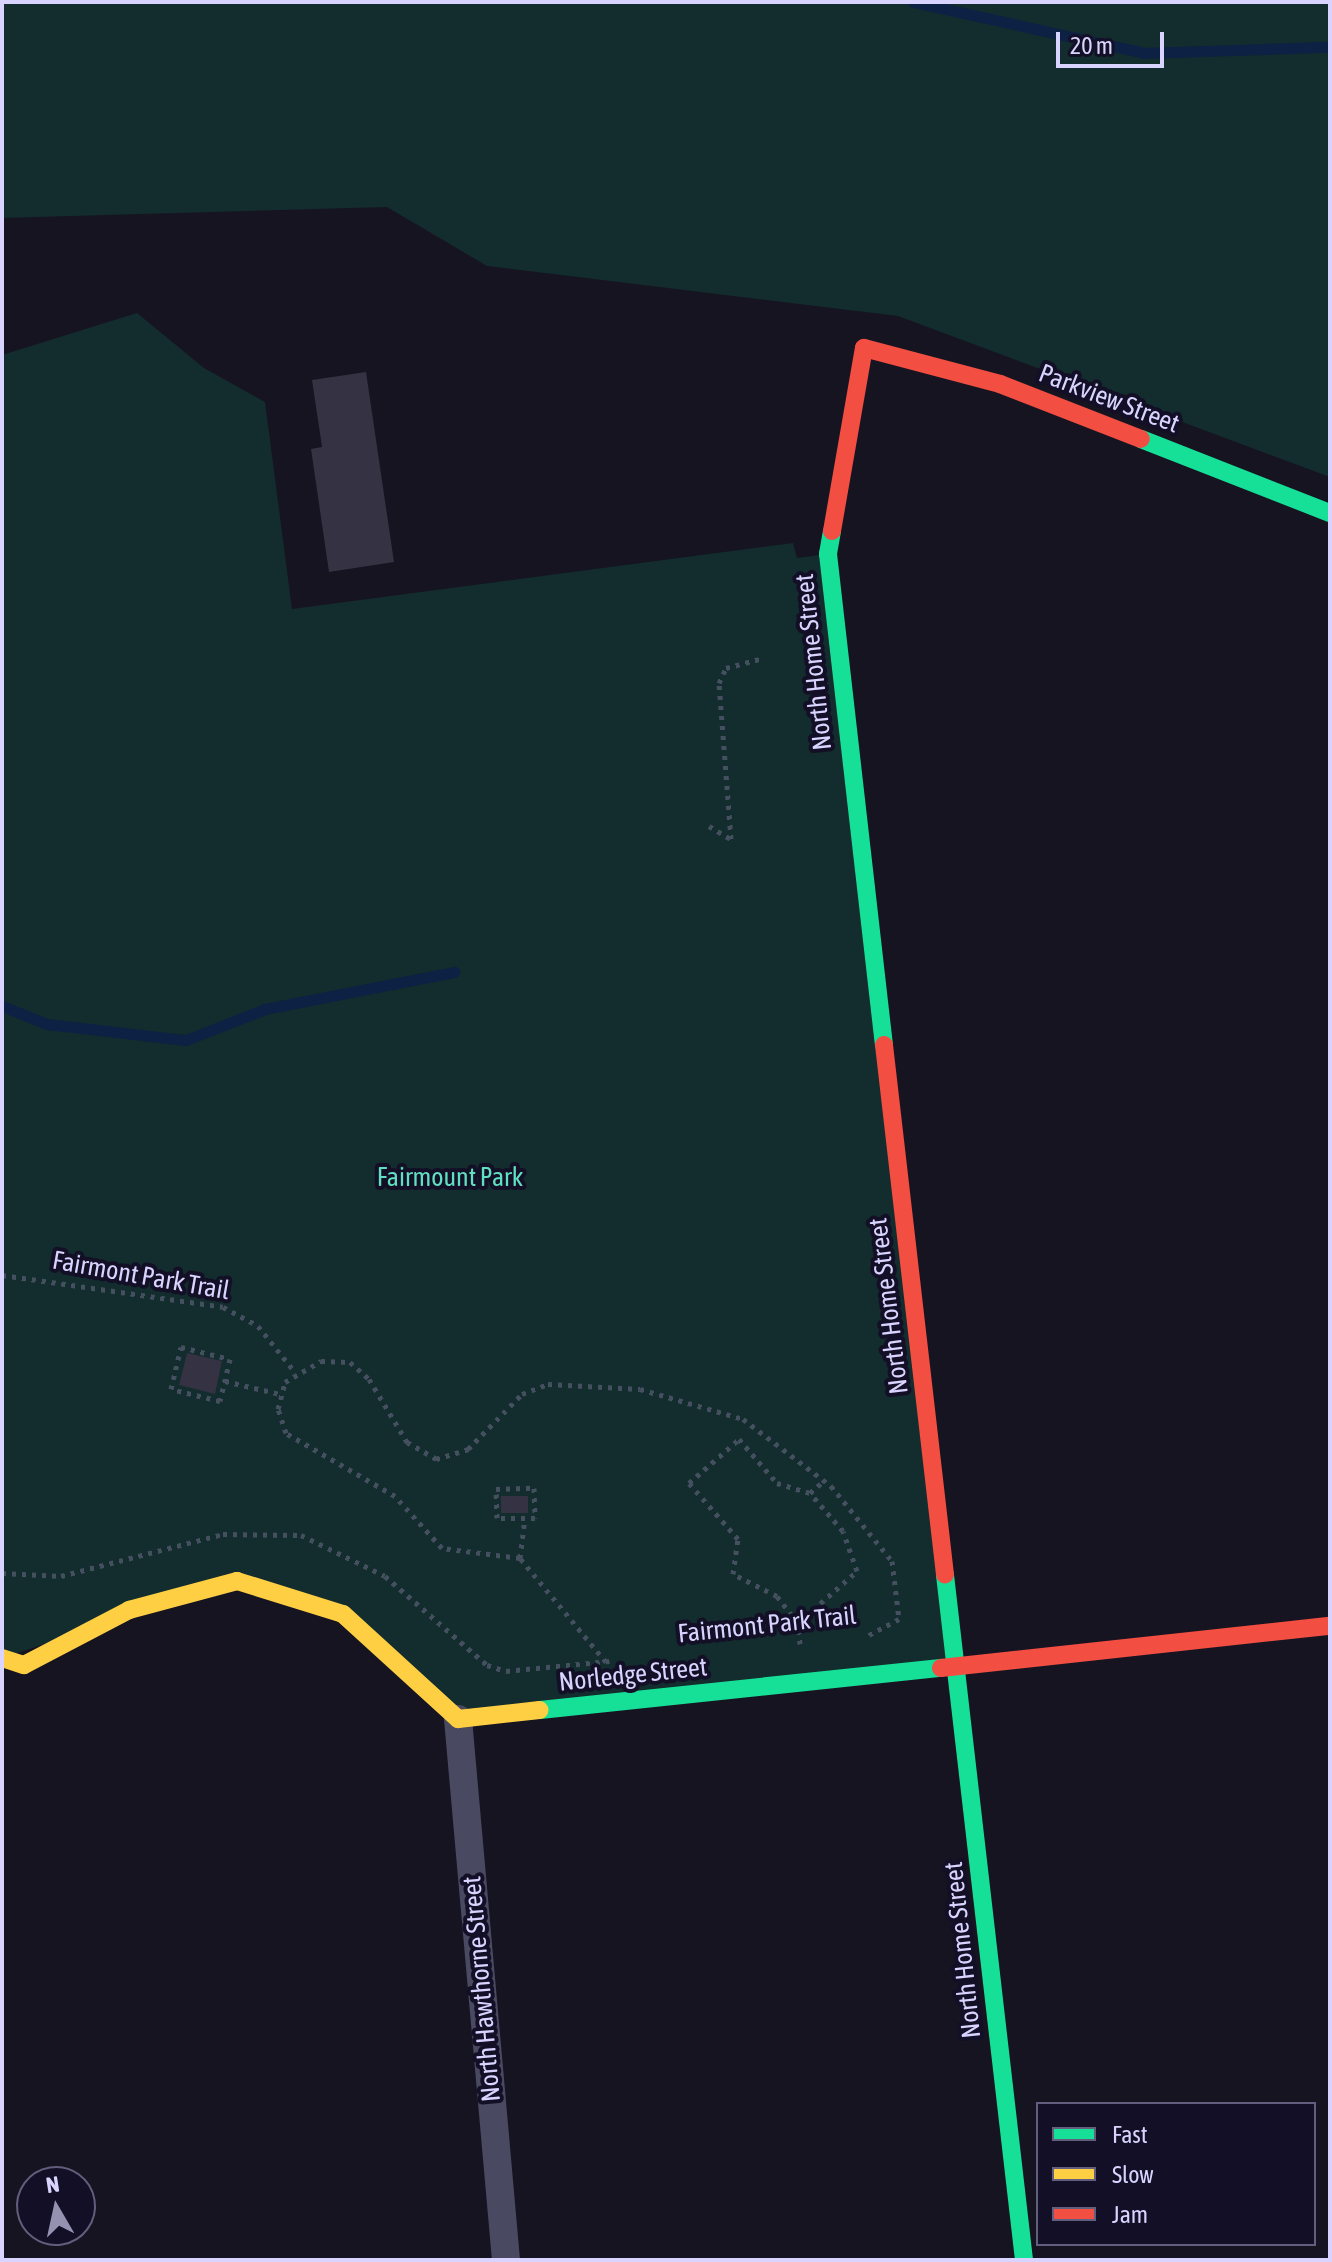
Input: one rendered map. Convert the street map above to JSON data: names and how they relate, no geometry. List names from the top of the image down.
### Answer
{
  "streets": {
    "street": [
      "Parkview Street",
      "North Home Street",
      "Norledge Street",
      "North Hawthorne Street"
    ],
    "path": ["Fairmont Park Trail"]
  },
  "crossings": [
    ["Parkview Street", "North Home Street"],
    ["North Home Street", "Norledge Street"],
    ["Norledge Street", "North Hawthorne Street"]
  ],
  "parks": ["Fairmount Park"],
  "legend": ["Fast", "Slow", "Jam"],
  "scale_bar": "20 m",
  "north": "top"
}
